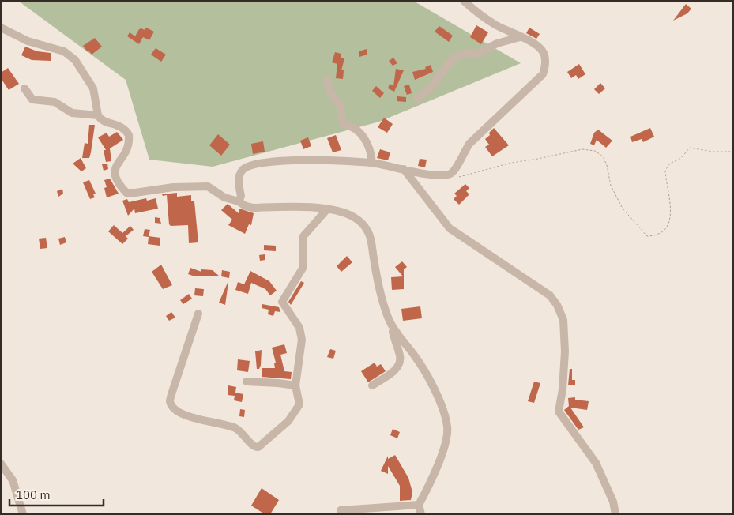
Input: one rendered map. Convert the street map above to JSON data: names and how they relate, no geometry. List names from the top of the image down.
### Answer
{
  "scale_bar": "100 m"
}
